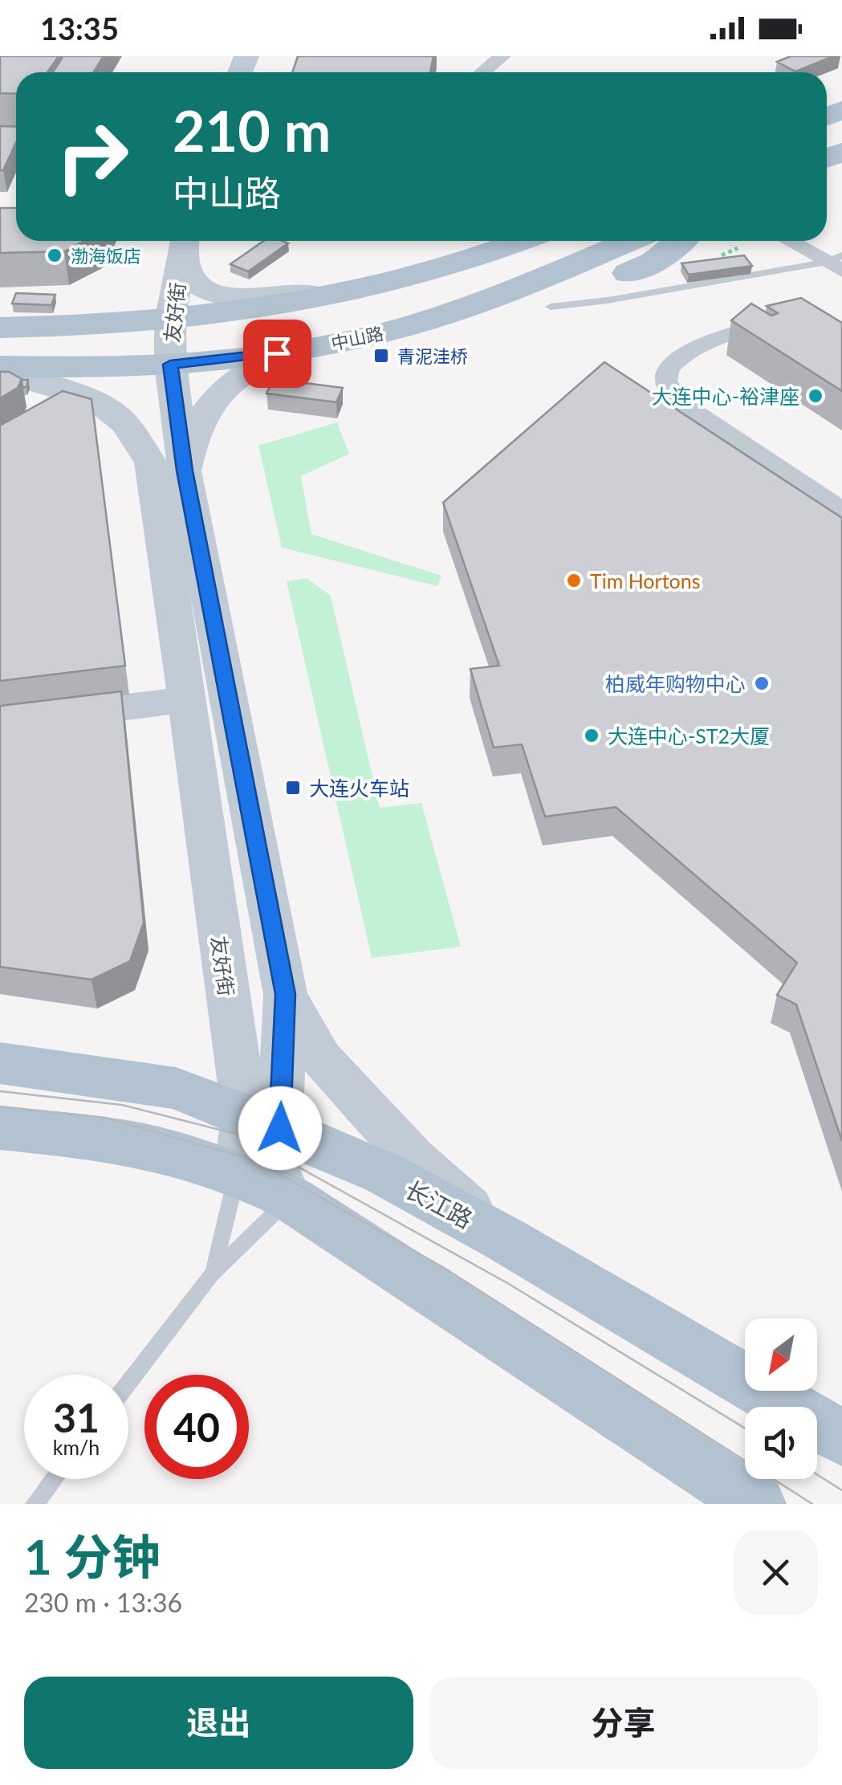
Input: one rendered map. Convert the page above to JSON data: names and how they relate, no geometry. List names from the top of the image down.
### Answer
{
  "streets": {
    "main road": ["中山路", "长江路"],
    "street": ["友好街"]
  },
  "crossings": [
    ["友好街", "中山路"],
    ["友好街", "长江路"]
  ],
  "places": {
    "other": [
      "渤海饭店",
      "大连中心-裕津座",
      "Tim Hortons",
      "柏威年购物中心",
      "大连中心-ST2大厦"
    ],
    "transit": ["青泥洼桥", "大连火车站"]
  },
  "north": "bottom left",
  "page": {
    "status": "13:35",
    "turn": ["210 m", "中山路"],
    "speed": "31 km/h",
    "limit": "40",
    "heading": ["1 分钟", "230 m · 13:36"],
    "buttons": ["退出", "分享"]
  }
}
